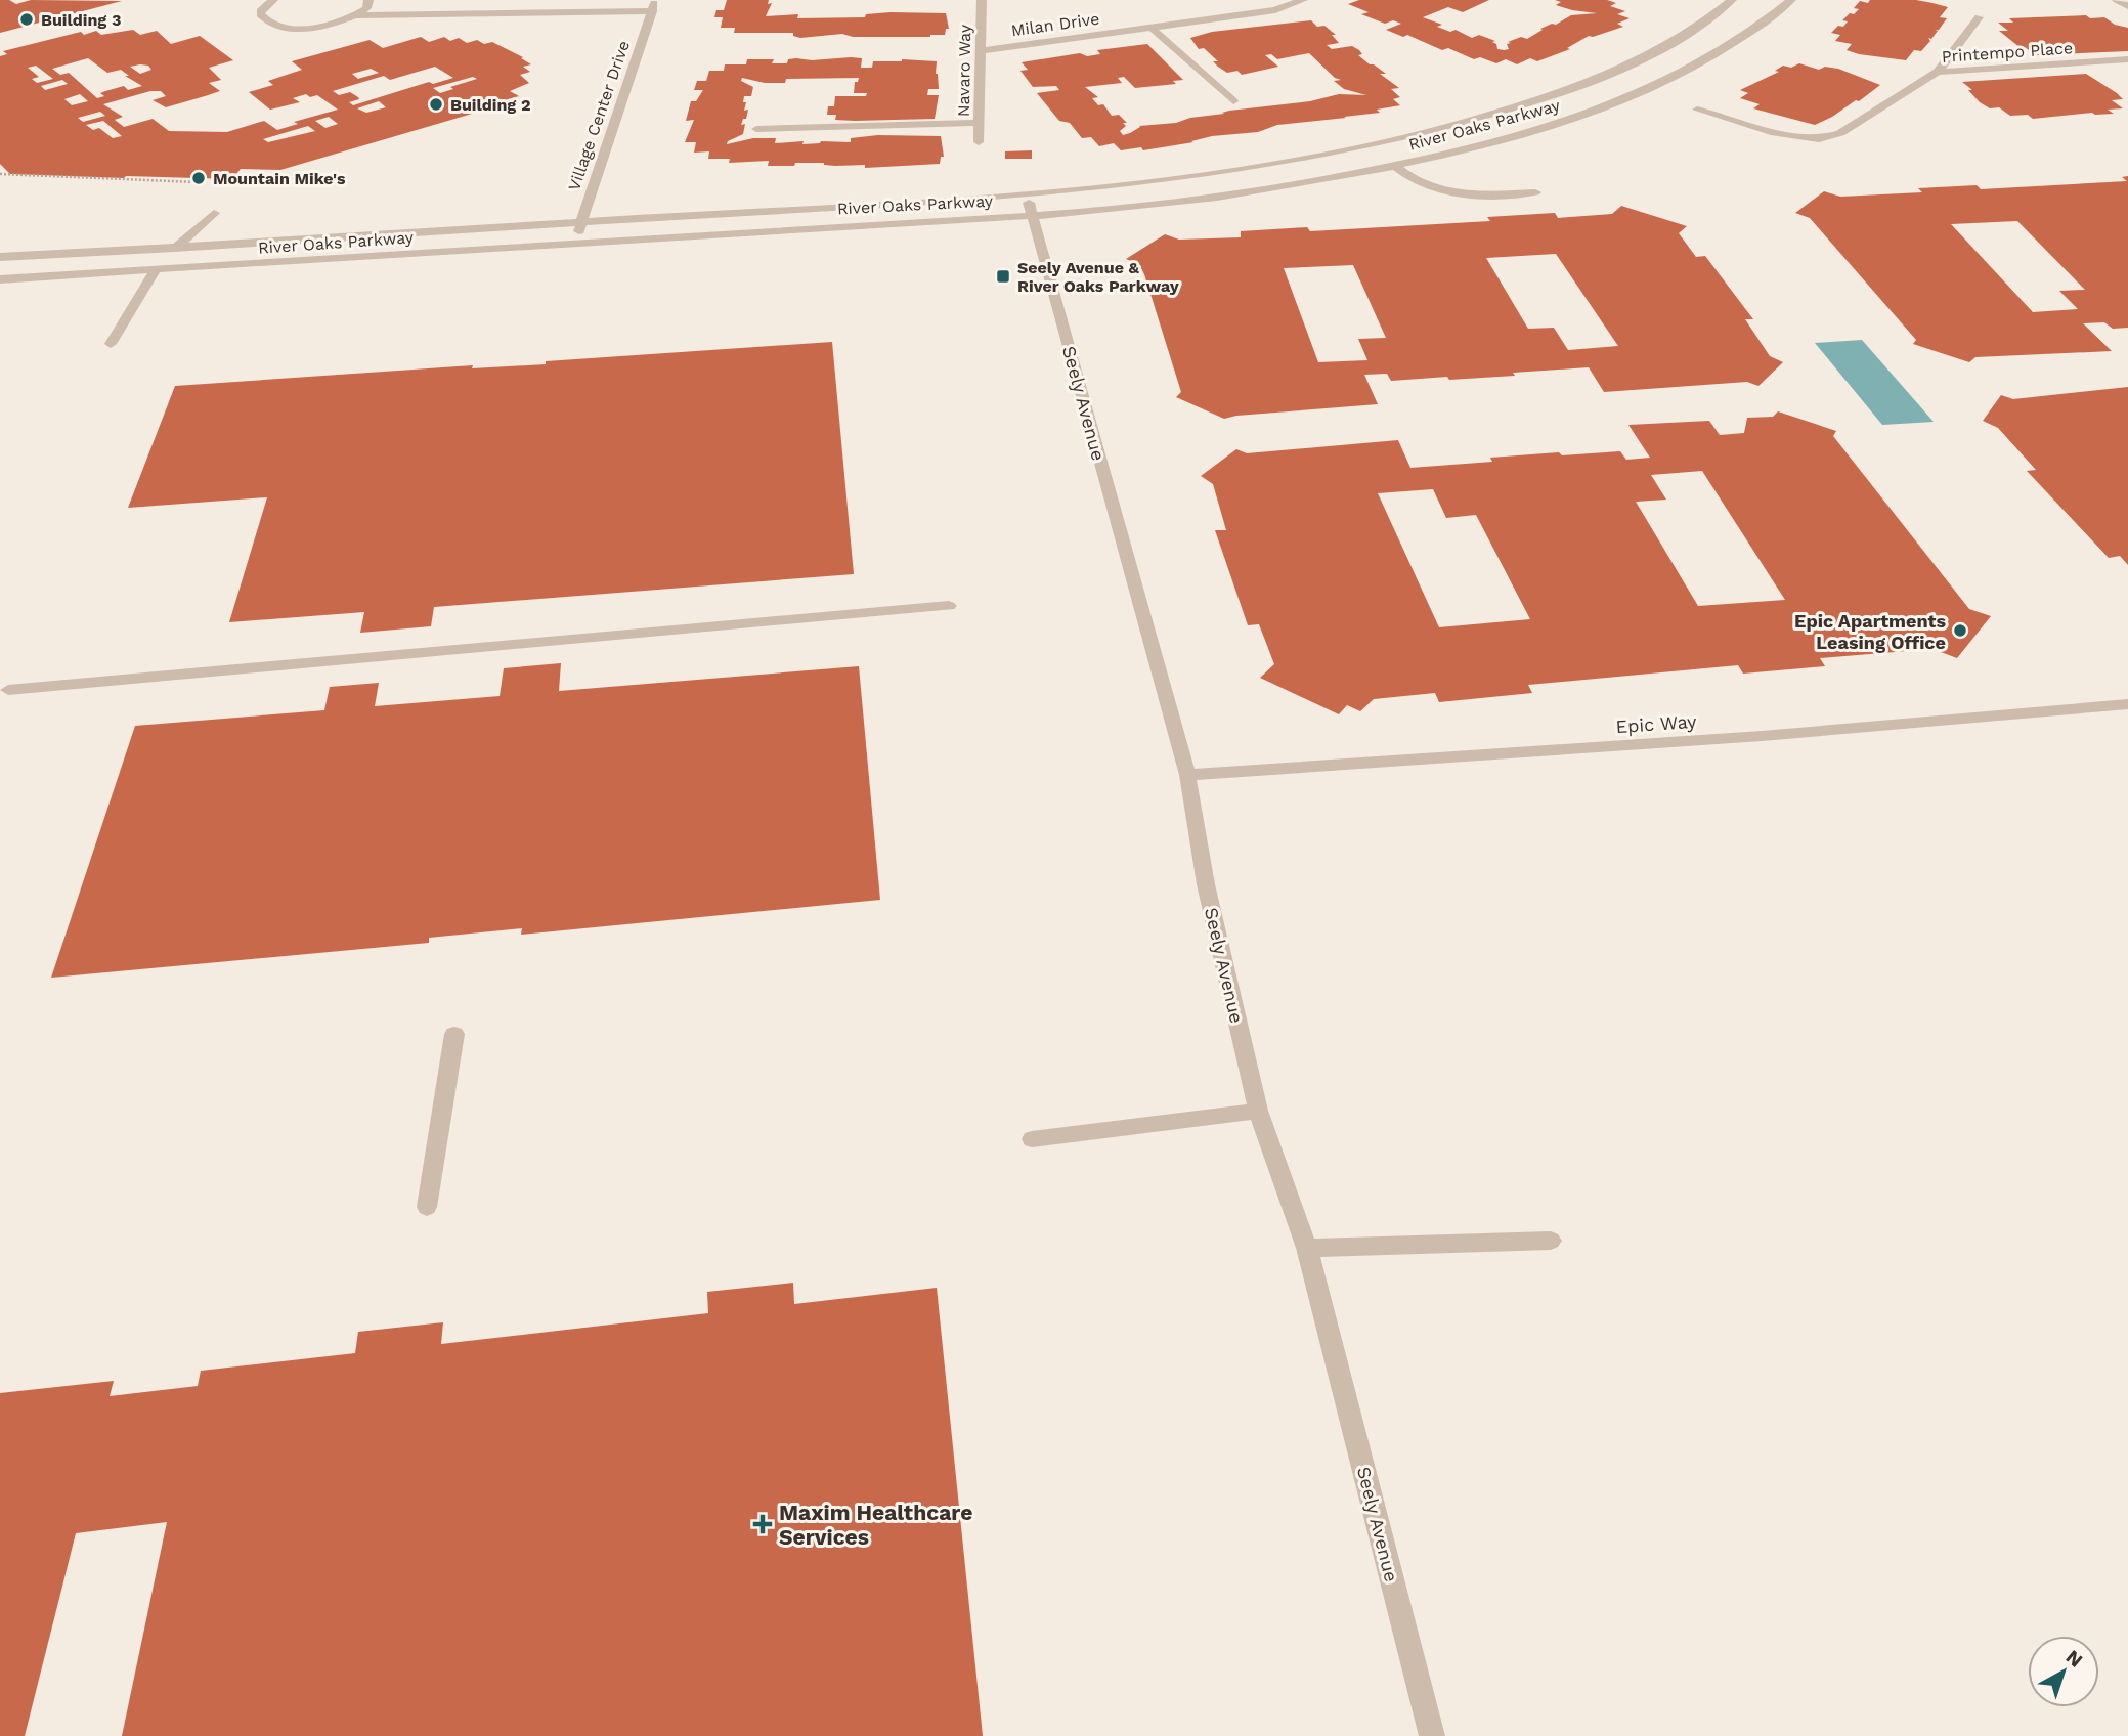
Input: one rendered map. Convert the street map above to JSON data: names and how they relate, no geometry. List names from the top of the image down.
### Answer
{
  "streets": {
    "street": [
      "Milan Drive",
      "Printempo Place",
      "Navaro Way",
      "Village Center Drive",
      "River Oaks Parkway",
      "Seely Avenue",
      "Epic Way"
    ]
  },
  "crossings": [
    ["Milan Drive", "Navaro Way"],
    ["Village Center Drive", "River Oaks Parkway"],
    ["River Oaks Parkway", "Seely Avenue"],
    ["Seely Avenue", "Epic Way"]
  ],
  "places": {
    "other": [
      "Building 3",
      "Building 2",
      "Mountain Mike's",
      "Epic Apartments Leasing Office"
    ],
    "transit": ["Seely Avenue & River Oaks Parkway"],
    "health": ["Maxim Healthcare Services"]
  },
  "north": "top right"
}
